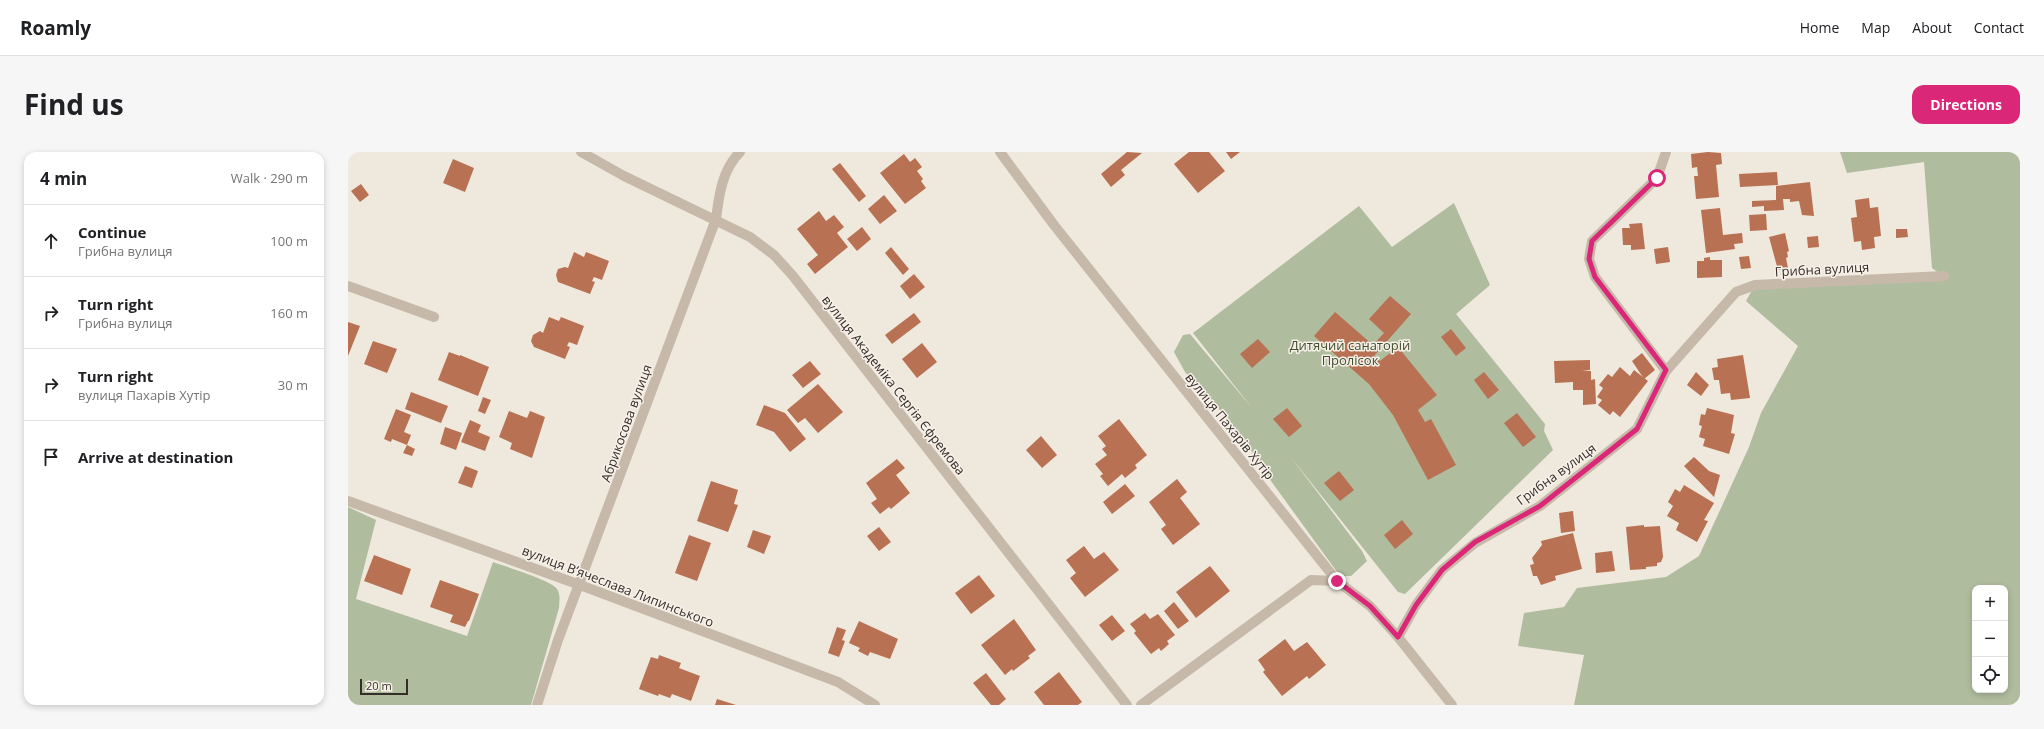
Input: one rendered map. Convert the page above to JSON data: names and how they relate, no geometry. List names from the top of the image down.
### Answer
{
  "streets": {
    "street": [
      "Грибна вулиця",
      "вулиця Академіка Сергія Єфремова",
      "Абрикосова вулиця",
      "вулиця Пахарів Хутір",
      "вулиця Вʼячеслава Липинського"
    ]
  },
  "crossings": [
    ["Грибна вулиця", "вулиця Пахарів Хутір"],
    ["вулиця Академіка Сергія Єфремова", "Абрикосова вулиця"],
    ["Абрикосова вулиця", "вулиця Вʼячеслава Липинського"]
  ],
  "parks": ["Дитячий санаторій Пролісок"],
  "scale_bar": "20 m",
  "page": {
    "header": "Roamly",
    "nav": [
      "Home",
      "Map",
      "About",
      "Contact"
    ],
    "title": "Find us",
    "buttons": "Directions",
    "heading": ["4 min", "Walk · 290 m"],
    "list": [
      ["Continue", "Грибна вулиця", "100 m"],
      ["Turn right", "Грибна вулиця", "160 m"],
      ["Turn right", "вулиця Пахарів Хутір", "30 m"],
      "Arrive at destination"
    ],
    "map_buttons": ["+", "−"],
    "scale": "20 m"
  }
}
